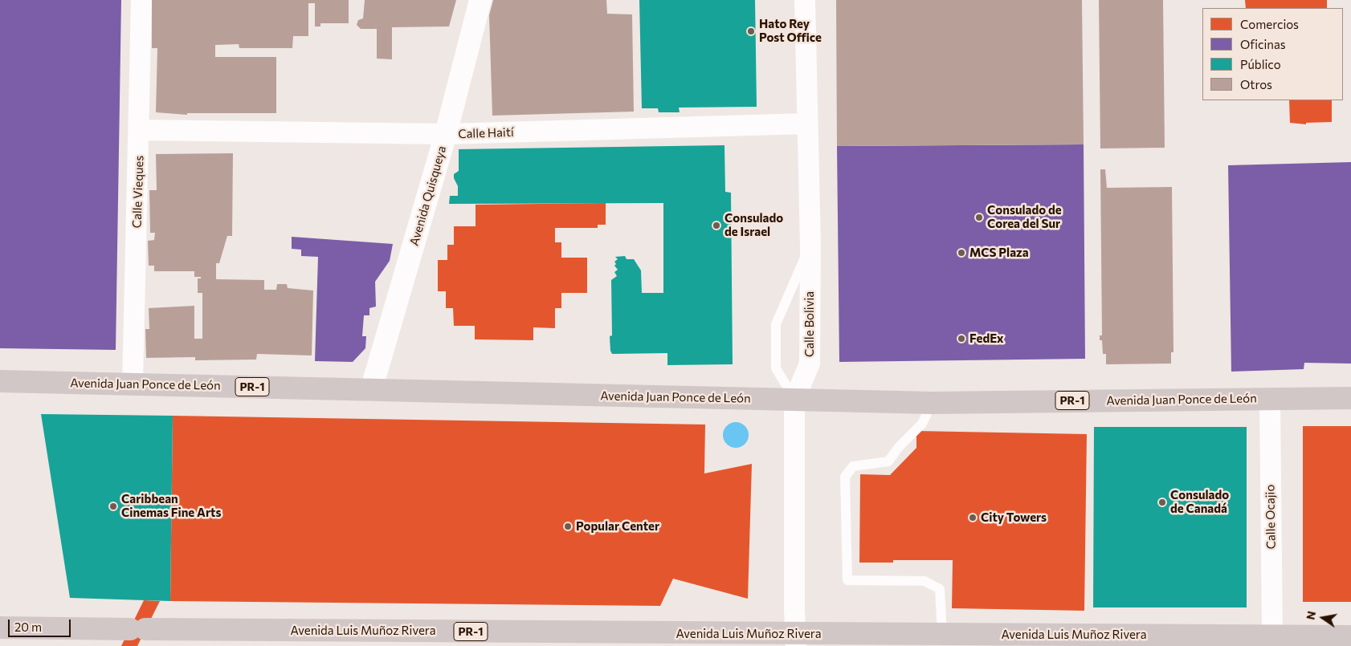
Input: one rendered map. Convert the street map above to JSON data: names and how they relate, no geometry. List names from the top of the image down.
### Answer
{
  "streets": {
    "main road": ["Avenida Juan Ponce de León", "PR-1", "Avenida Luis Muñoz Rivera"],
    "street": [
      "Calle Haití",
      "Calle Vieques",
      "Avenida Quisqueya",
      "Calle Bolivia",
      "Calle Ocajio"
    ]
  },
  "crossings": [
    ["Calle Haití", "Calle Vieques"],
    ["Calle Haití", "Avenida Quisqueya"],
    ["Calle Haití", "Calle Bolivia"],
    ["Calle Vieques", "Avenida Juan Ponce de León"],
    ["Avenida Quisqueya", "Avenida Juan Ponce de León"],
    ["Calle Bolivia", "Avenida Juan Ponce de León"],
    ["Calle Bolivia", "Avenida Luis Muñoz Rivera"],
    ["Avenida Juan Ponce de León", "Calle Ocajio"],
    ["Calle Ocajio", "Avenida Luis Muñoz Rivera"]
  ],
  "places": [
    "Hato Rey Post Office",
    "Consulado de Corea del Sur",
    "Consulado de Israel",
    "MCS Plaza",
    "FedEx",
    "Consulado de Canadá",
    "Caribbean Cinemas Fine Arts",
    "City Towers",
    "Popular Center"
  ],
  "legend": [
    "Comercios",
    "Oficinas",
    "Público",
    "Otros"
  ],
  "scale_bar": "20 m",
  "north": "left"
}
